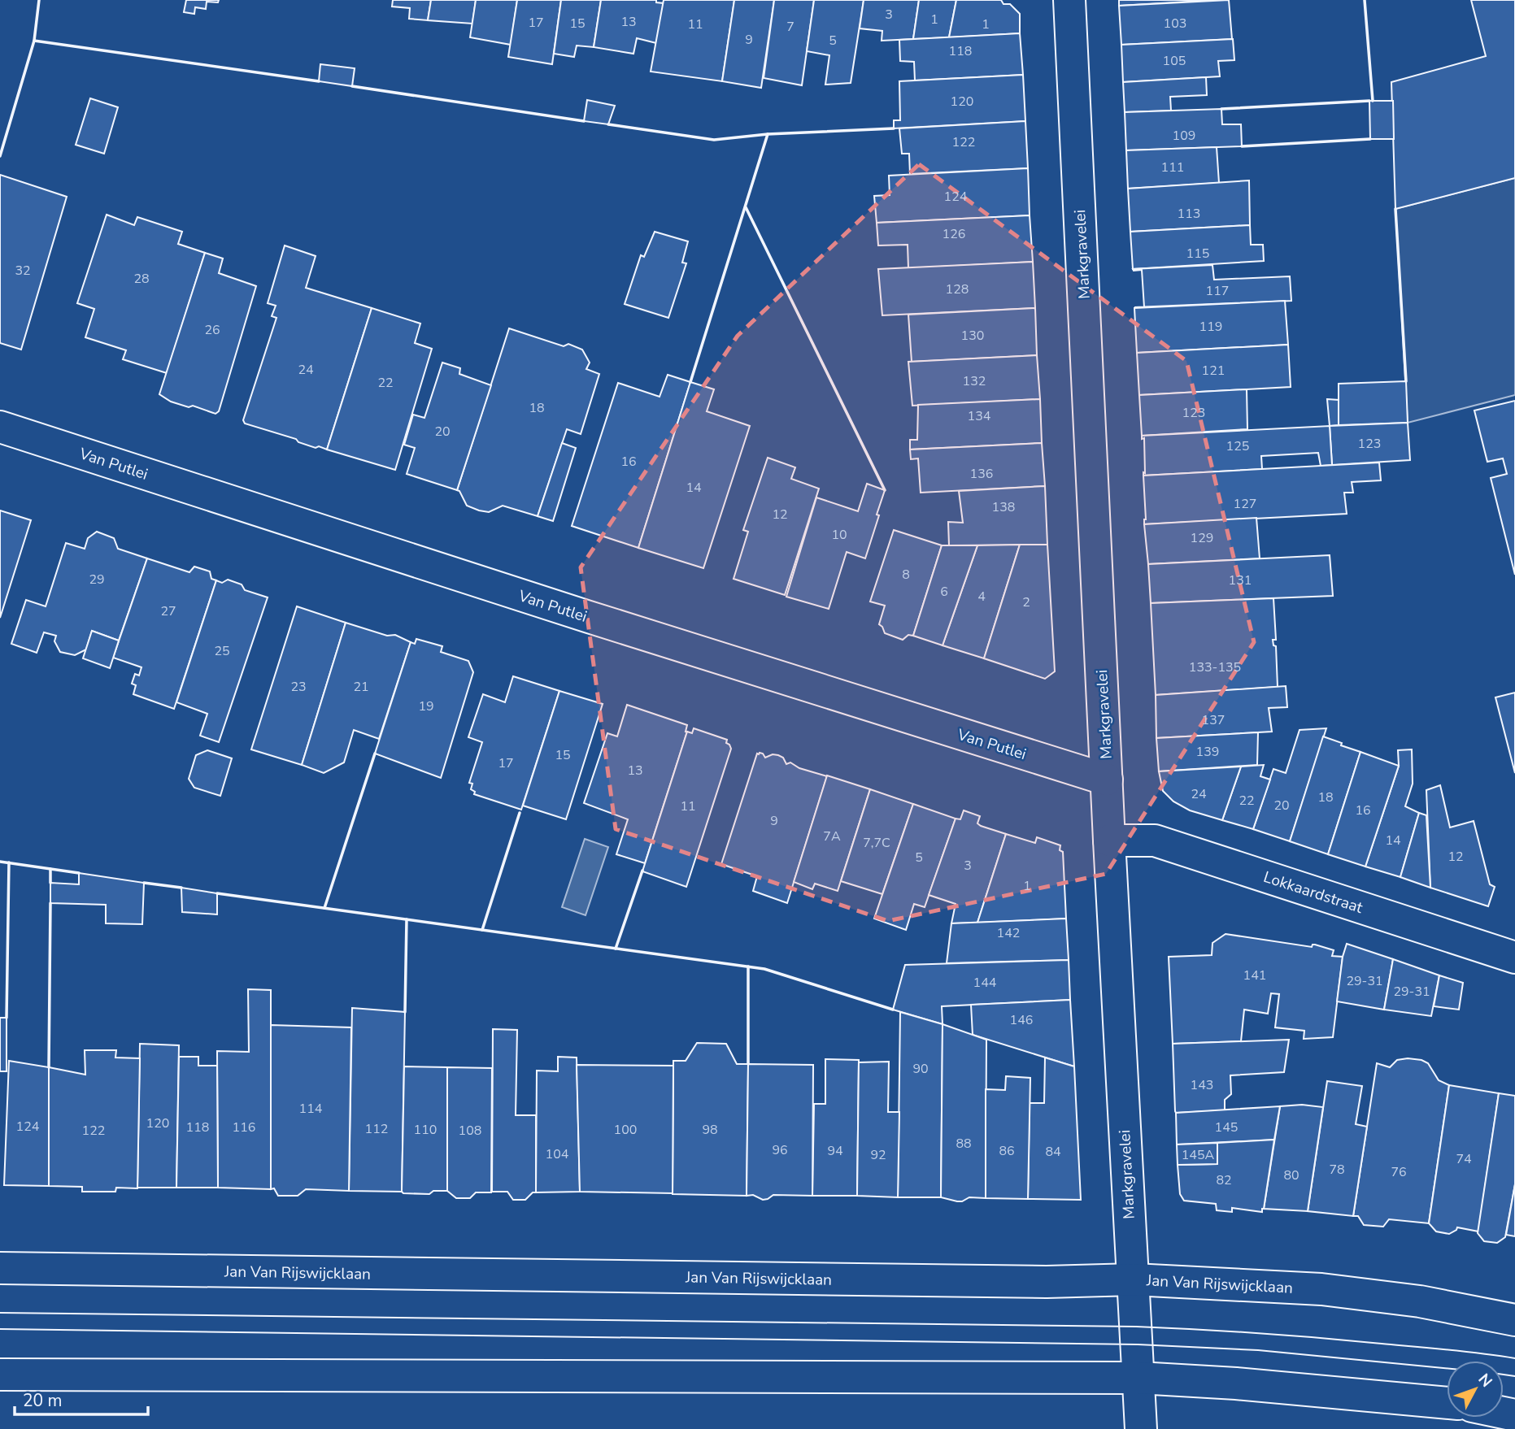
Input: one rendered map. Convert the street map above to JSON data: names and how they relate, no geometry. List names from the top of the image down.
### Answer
{
  "streets": {
    "street": [
      "Markgravelei",
      "Van Putlei",
      "Lokkaardstraat",
      "Jan Van Rijswijcklaan"
    ]
  },
  "crossings": [
    ["Markgravelei", "Van Putlei"],
    ["Markgravelei", "Lokkaardstraat"],
    ["Markgravelei", "Jan Van Rijswijcklaan"]
  ],
  "house_numbers": [
    "3",
    "1",
    "13",
    "17",
    "15",
    "103",
    "11",
    "1",
    "7",
    "9",
    "5",
    "118",
    "105",
    "120",
    "109",
    "122",
    "111",
    "124",
    "113",
    "126",
    "115",
    "32",
    "28",
    "128",
    "117",
    "119",
    "26",
    "130",
    "24",
    "121",
    "132",
    "22",
    "18",
    "123",
    "134",
    "20",
    "123",
    "125",
    "16",
    "136",
    "14",
    "127",
    "138",
    "12",
    "10",
    "129",
    "8",
    "29",
    "131",
    "6",
    "4",
    "2",
    "27",
    "25",
    "133-135",
    "23",
    "21",
    "19",
    "137",
    "139",
    "15",
    "17",
    "13",
    "24",
    "18",
    "22",
    "20",
    "11",
    "16",
    "9",
    "7A",
    "14",
    "7,7C",
    "12",
    "5",
    "3",
    "1",
    "142",
    "141",
    "29-31",
    "144",
    "29-31",
    "146",
    "90",
    "143",
    "114",
    "120",
    "124",
    "118",
    "116",
    "145",
    "112",
    "110",
    "100",
    "98",
    "122",
    "108",
    "88",
    "96",
    "94",
    "86",
    "84",
    "104",
    "92",
    "145A",
    "74",
    "78",
    "76",
    "80",
    "82"
  ],
  "scale_bar": "20 m",
  "north": "top right"
}
